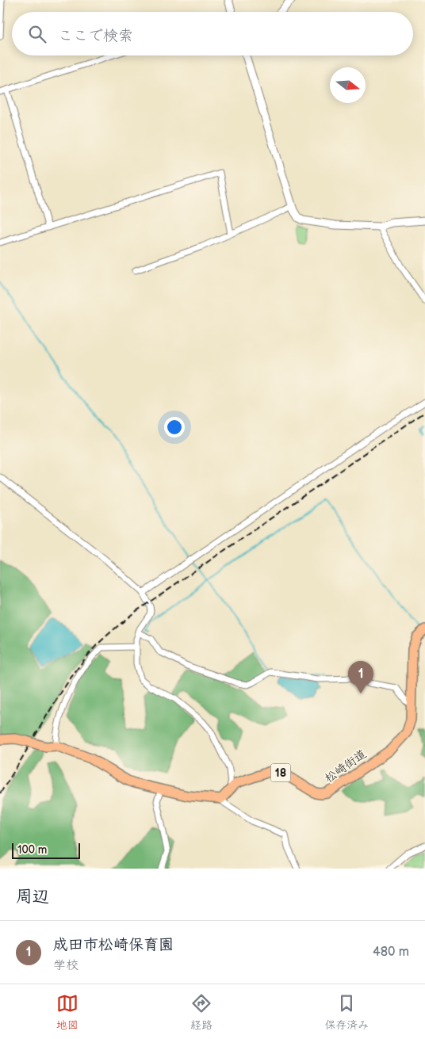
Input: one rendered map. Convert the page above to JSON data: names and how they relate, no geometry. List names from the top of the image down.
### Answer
{
  "streets": {
    "main road": ["松崎街道", "18"]
  },
  "scale_bar": "100 m",
  "north": "right",
  "page": {
    "search": "ここで検索",
    "pins": "1",
    "scale": "100 m",
    "heading": "周辺",
    "list": [
      {
        "mark": "1",
        "name": "成田市松崎保育園",
        "note": "学校",
        "value": "480 m"
      }
    ],
    "nav": ["地図", "経路", "保存済み"]
  }
}
